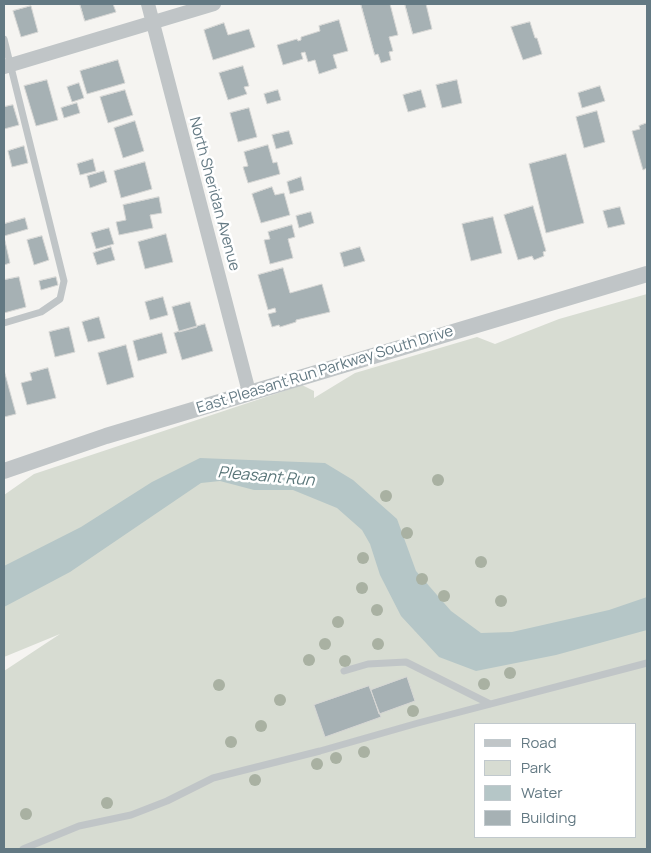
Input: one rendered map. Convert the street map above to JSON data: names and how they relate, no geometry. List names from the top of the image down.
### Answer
{
  "streets": {
    "street": ["North Sheridan Avenue", "East Pleasant Run Parkway South Drive"]
  },
  "crossings": [
    ["North Sheridan Avenue", "East Pleasant Run Parkway South Drive"]
  ],
  "water": ["Pleasant Run"],
  "legend": [
    "Road",
    "Park",
    "Water",
    "Building"
  ]
}
